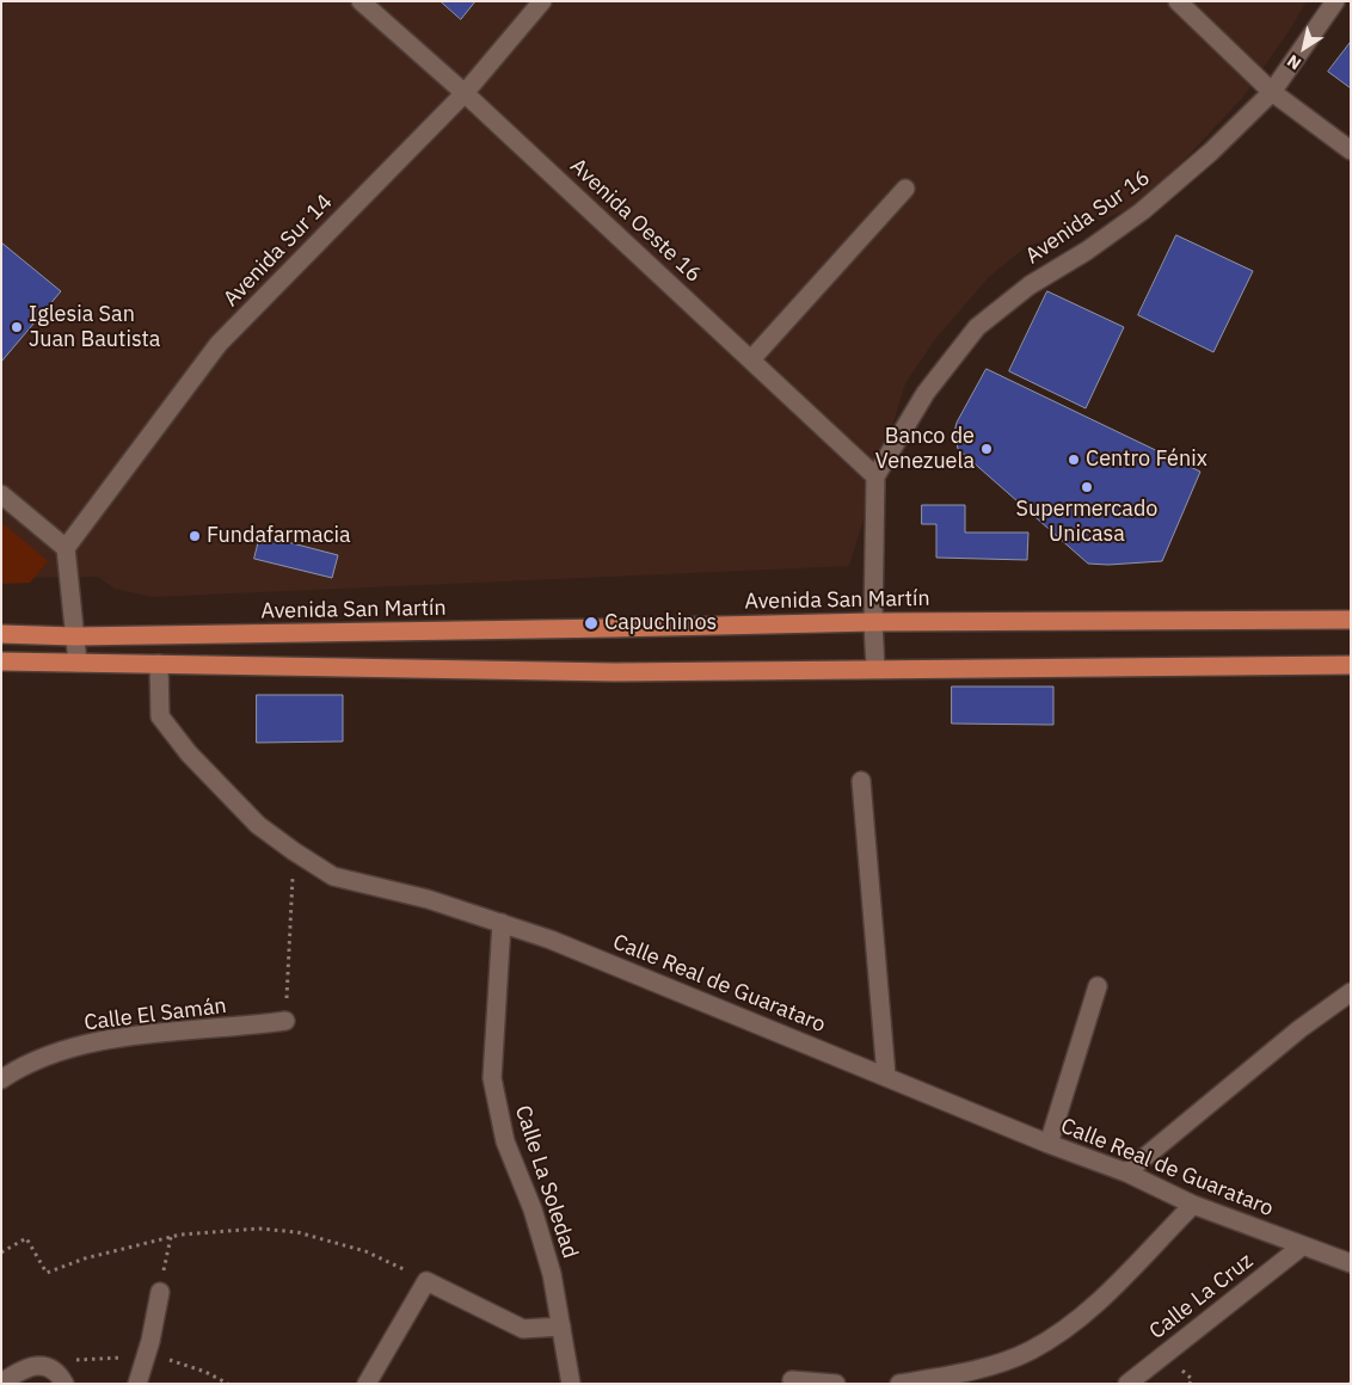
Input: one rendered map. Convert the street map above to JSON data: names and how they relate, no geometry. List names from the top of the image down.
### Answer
{
  "streets": {
    "main road": ["Avenida San Martín"],
    "street": [
      "Avenida Sur 16",
      "Avenida Oeste 16",
      "Avenida Sur 14",
      "Calle Real de Guarataro",
      "Calle El Samán",
      "Calle La Soledad",
      "Calle La Cruz"
    ]
  },
  "crossings": [
    ["Avenida Sur 16", "Avenida Oeste 16"],
    ["Avenida Oeste 16", "Avenida Sur 14"],
    ["Calle Real de Guarataro", "Calle La Soledad"],
    ["Calle Real de Guarataro", "Calle La Cruz"]
  ],
  "places": [
    "Iglesia San Juan Bautista",
    "Banco de Venezuela",
    "Centro Fénix",
    "Supermercado Unicasa",
    "Fundafarmacia",
    "Capuchinos"
  ],
  "north": "bottom left"
}
